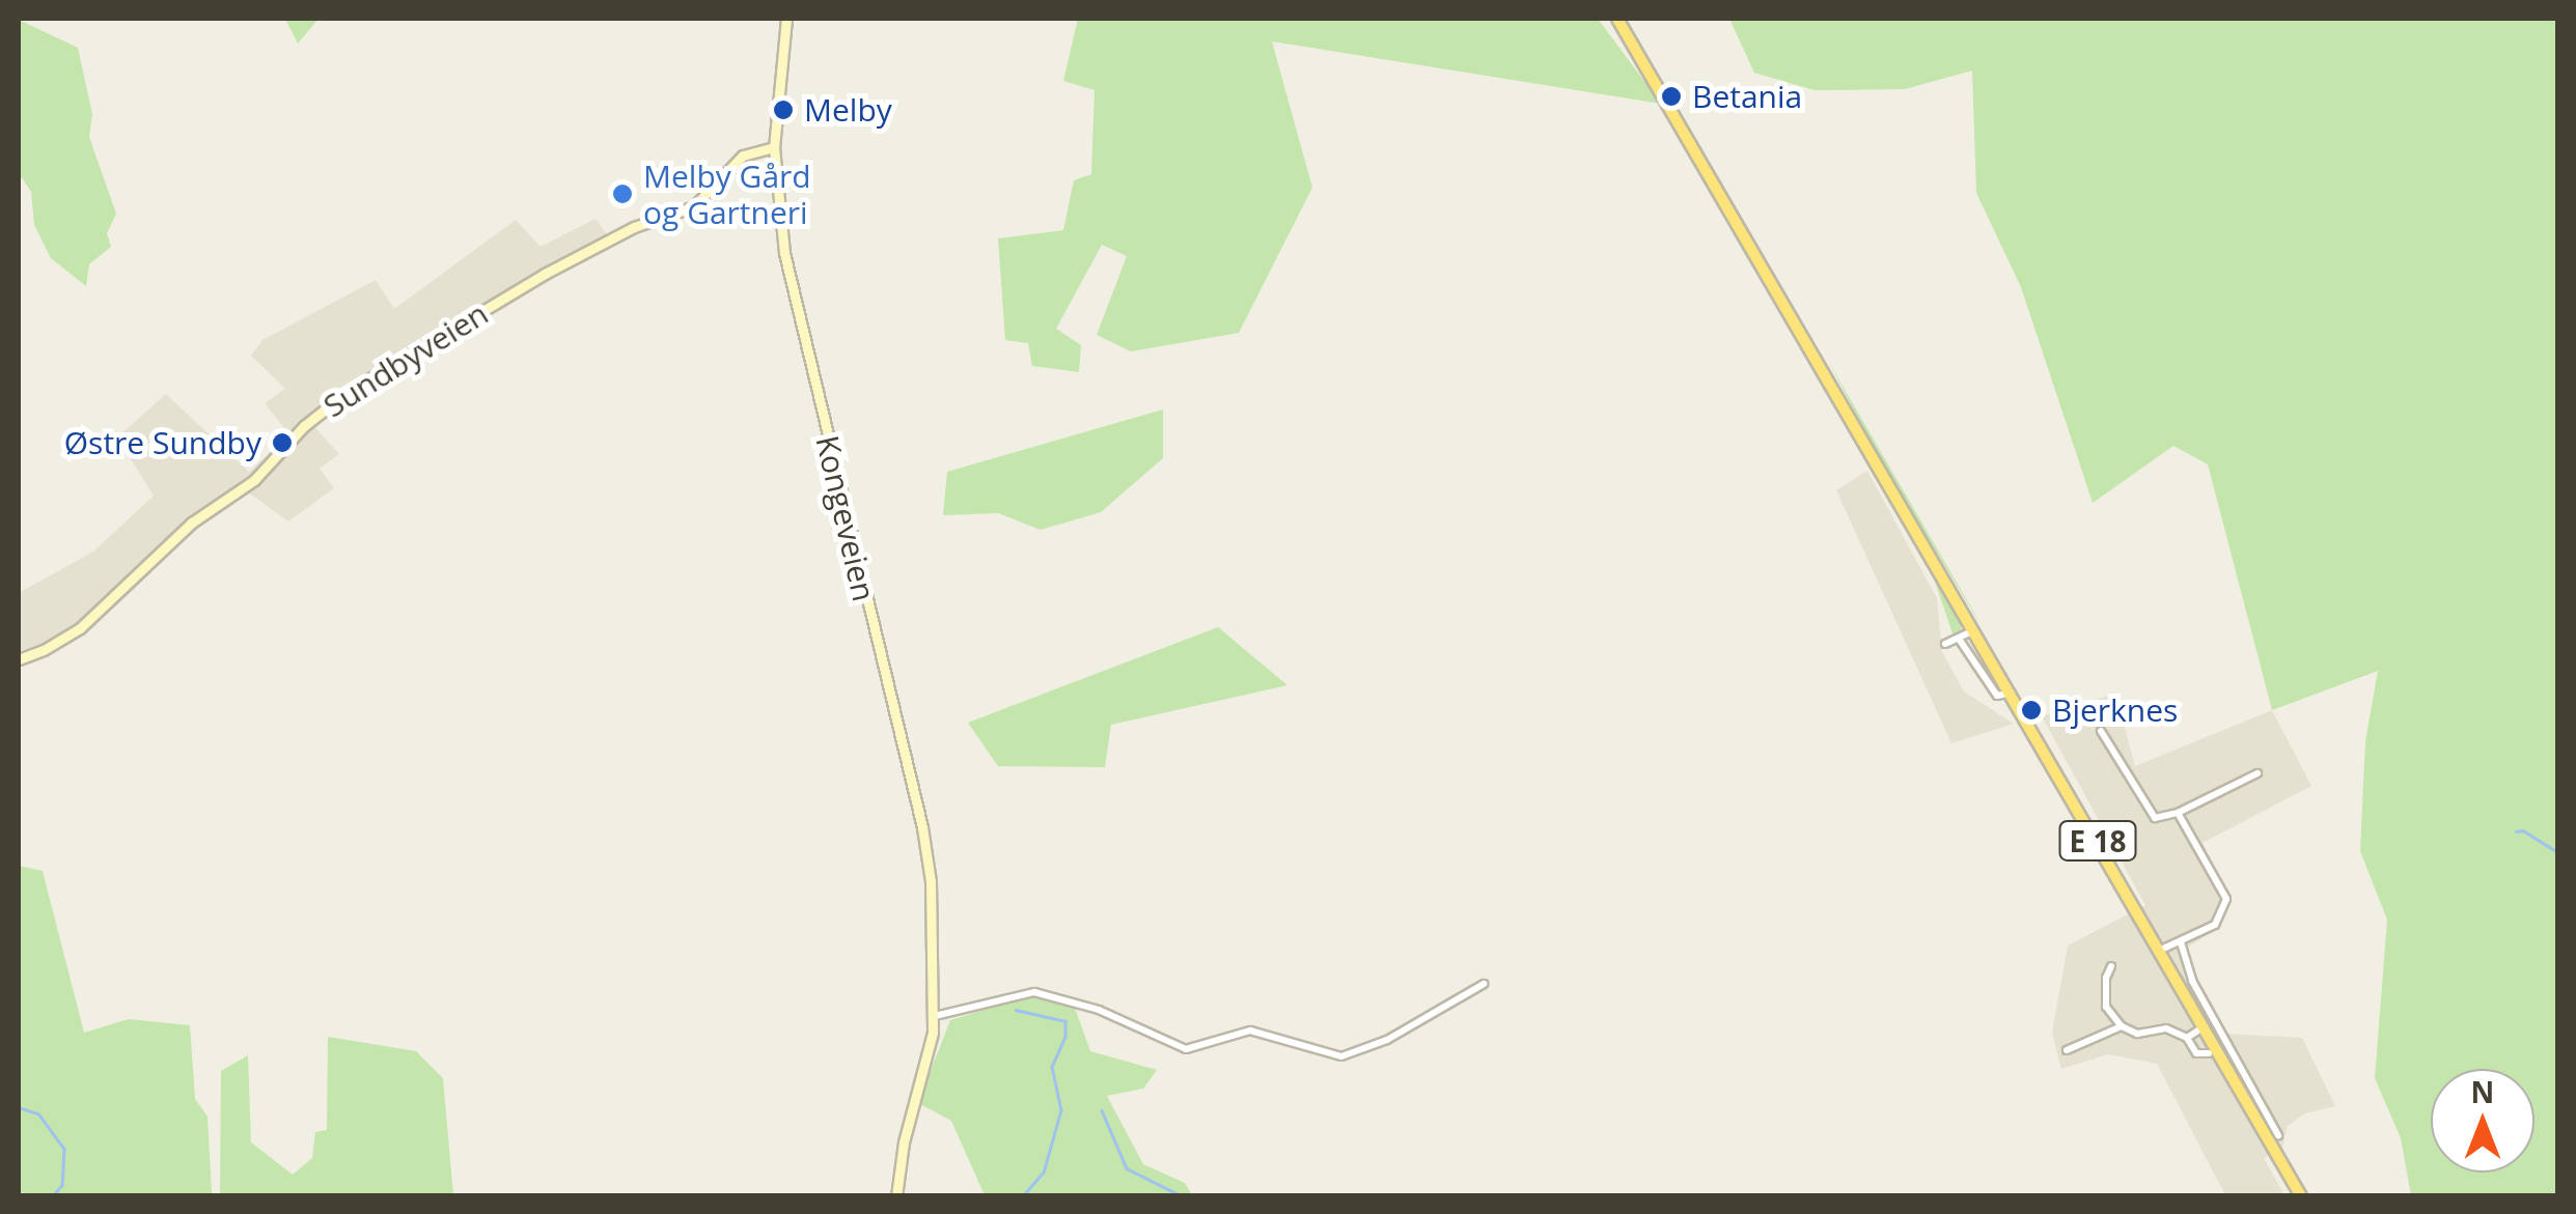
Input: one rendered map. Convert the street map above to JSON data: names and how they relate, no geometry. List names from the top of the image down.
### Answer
{
  "streets": {
    "highway": ["E 18"],
    "main road": ["Sundbyveien", "Kongeveien"]
  },
  "crossings": [
    ["Sundbyveien", "Kongeveien"]
  ],
  "places": [
    "Betania",
    "Melby",
    "Melby Gård og Gartneri",
    "Østre Sundby",
    "Bjerknes"
  ],
  "north": "top"
}
